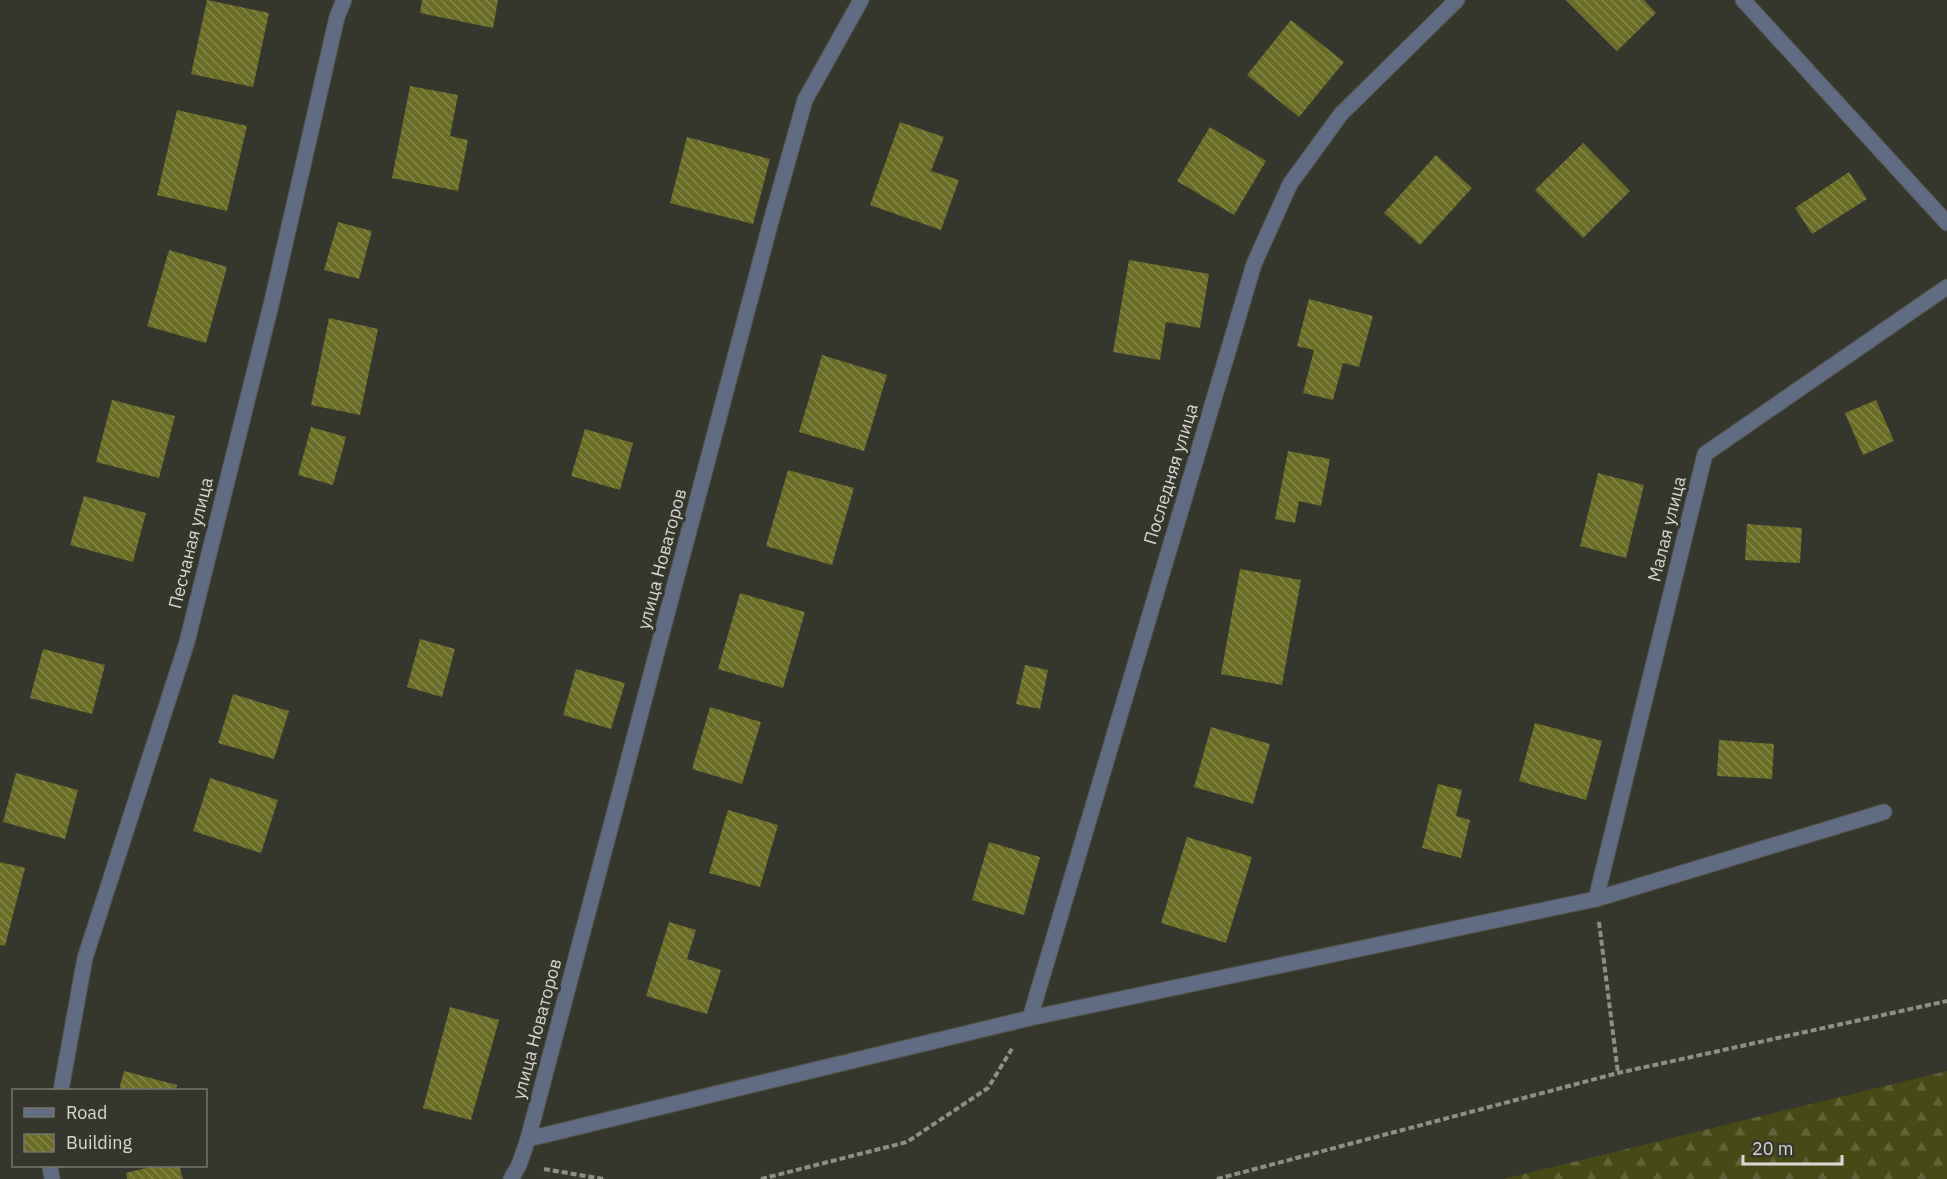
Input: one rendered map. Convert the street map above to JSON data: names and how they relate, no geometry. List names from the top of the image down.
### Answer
{
  "streets": {
    "street": [
      "Последняя улица",
      "Малая улица",
      "Песчаная улица",
      "улица Новаторов"
    ]
  },
  "legend": ["Road", "Building"],
  "scale_bar": "20 m"
}
